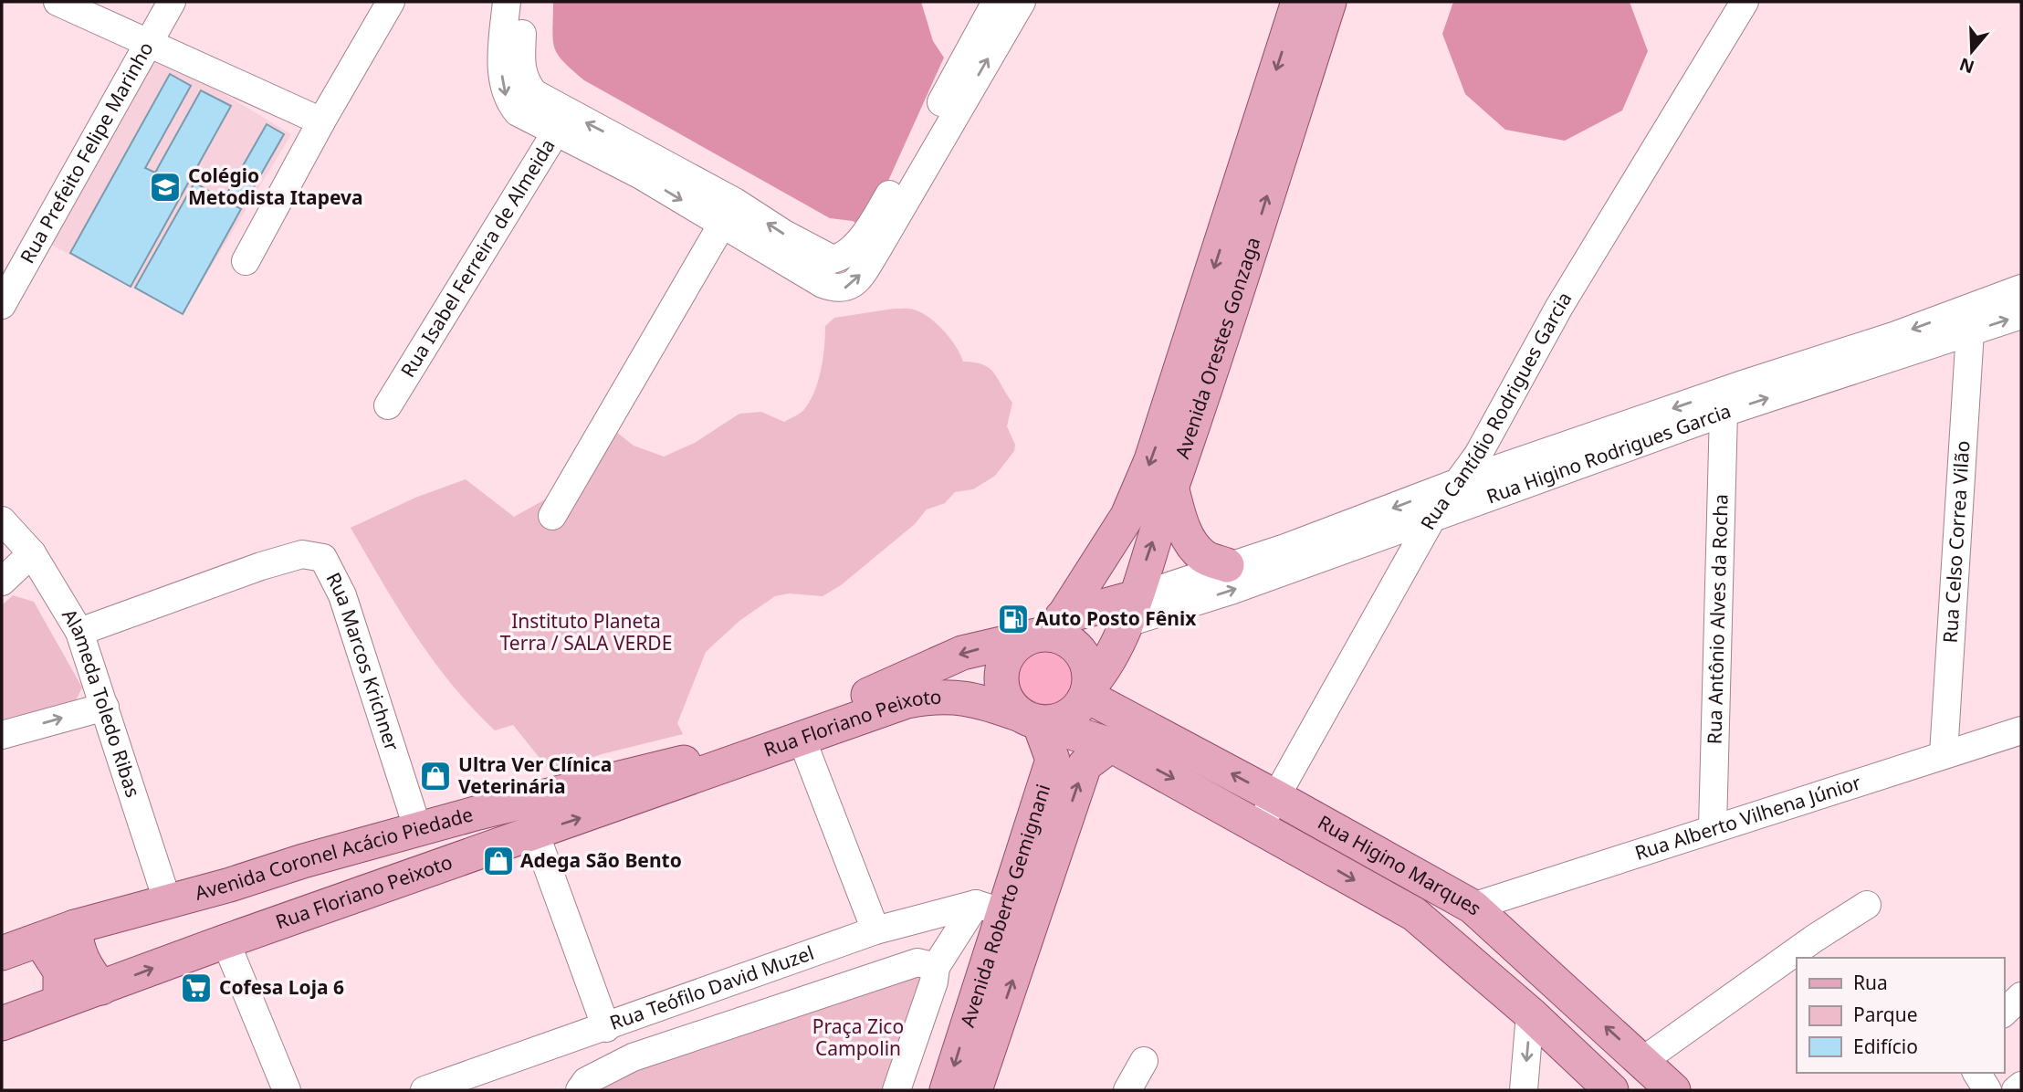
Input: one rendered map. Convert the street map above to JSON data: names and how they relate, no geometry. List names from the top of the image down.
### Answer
{
  "streets": {
    "main road": [
      "Avenida Orestes Gonzaga",
      "Rua Floriano Peixoto",
      "Avenida Coronel Acácio Piedade",
      "Rua Higino Marques",
      "Avenida Roberto Gemignani"
    ],
    "street": [
      "Rua Prefeito Felipe Marinho",
      "Rua Isabel Ferreira de Almeida",
      "Rua Cantídio Rodrigues Garcia",
      "Rua Higino Rodrigues Garcia",
      "Rua Celso Correa Vilão",
      "Rua Antônio Alves da Rocha",
      "Rua Marcos Krichner",
      "Alameda Toledo Ribas",
      "Rua Alberto Vilhena Júnior",
      "Rua Teófilo David Muzel"
    ]
  },
  "crossings": [
    ["Avenida Orestes Gonzaga", "Rua Higino Rodrigues Garcia"],
    ["Avenida Orestes Gonzaga", "Rua Floriano Peixoto"],
    ["Avenida Orestes Gonzaga", "Avenida Coronel Acácio Piedade"],
    ["Avenida Orestes Gonzaga", "Rua Higino Marques"],
    ["Avenida Orestes Gonzaga", "Avenida Roberto Gemignani"],
    ["Rua Cantídio Rodrigues Garcia", "Rua Higino Rodrigues Garcia"],
    ["Rua Cantídio Rodrigues Garcia", "Rua Higino Marques"],
    ["Rua Higino Rodrigues Garcia", "Rua Celso Correa Vilão"],
    ["Rua Higino Rodrigues Garcia", "Rua Antônio Alves da Rocha"],
    ["Rua Higino Rodrigues Garcia", "Avenida Coronel Acácio Piedade"],
    ["Rua Celso Correa Vilão", "Rua Alberto Vilhena Júnior"],
    ["Rua Antônio Alves da Rocha", "Rua Alberto Vilhena Júnior"],
    ["Rua Marcos Krichner", "Alameda Toledo Ribas"],
    ["Rua Marcos Krichner", "Avenida Coronel Acácio Piedade"],
    ["Alameda Toledo Ribas", "Avenida Coronel Acácio Piedade"],
    ["Rua Floriano Peixoto", "Avenida Coronel Acácio Piedade"],
    ["Rua Floriano Peixoto", "Rua Higino Marques"],
    ["Rua Floriano Peixoto", "Avenida Roberto Gemignani"],
    ["Rua Alberto Vilhena Júnior", "Rua Higino Marques"],
    ["Avenida Coronel Acácio Piedade", "Rua Higino Marques"],
    ["Avenida Coronel Acácio Piedade", "Avenida Roberto Gemignani"],
    ["Rua Higino Marques", "Avenida Roberto Gemignani"],
    ["Avenida Roberto Gemignani", "Rua Teófilo David Muzel"]
  ],
  "one_way": ["Rua Floriano Peixoto", "Avenida Coronel Acácio Piedade"],
  "parks": ["Instituto Planeta Terra / SALA VERDE", "Praça Zico Campolin"],
  "places": {
    "school or university": ["Colégio Metodista Itapeva"],
    "fuel station": ["Auto Posto Fênix"],
    "shop": ["Ultra Ver Clínica Veterinária", "Adega São Bento"],
    "supermarket": ["Cofesa Loja 6"]
  },
  "legend": ["Rua", "Parque", "Edifício"],
  "north": "bottom"
}
